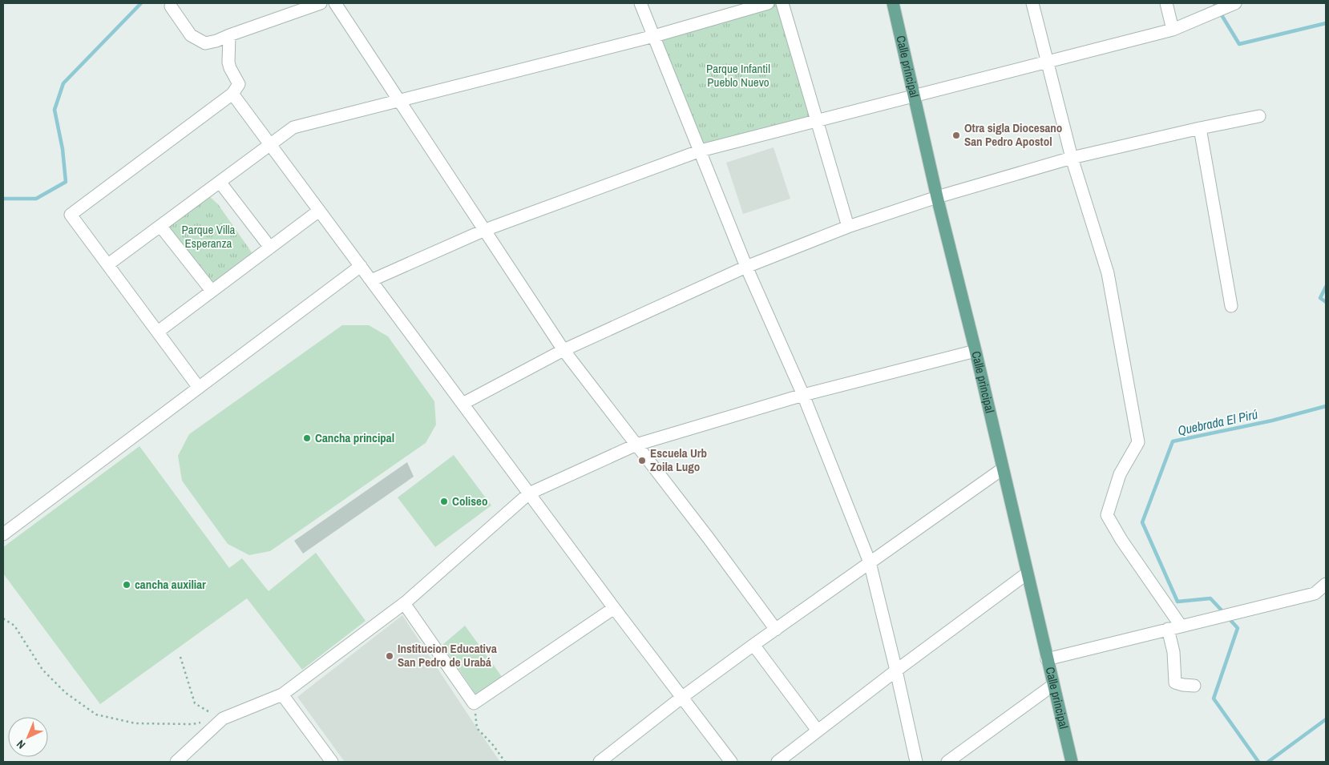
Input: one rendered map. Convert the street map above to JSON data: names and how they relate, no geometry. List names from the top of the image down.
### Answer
{
  "streets": {
    "main road": ["Calle principal"]
  },
  "water": ["Quebrada El Pirú"],
  "parks": ["Parque Infantil Pueblo Nuevo", "Parque Villa Esperanza"],
  "places": [
    "Otra sigla Diocesano San Pedro Apostol",
    "Cancha principal",
    "Escuela Urb Zoila Lugo",
    "Coliseo",
    "cancha auxiliar",
    "Institucion Educativa San Pedro de Urabá"
  ],
  "north": "bottom left"
}
